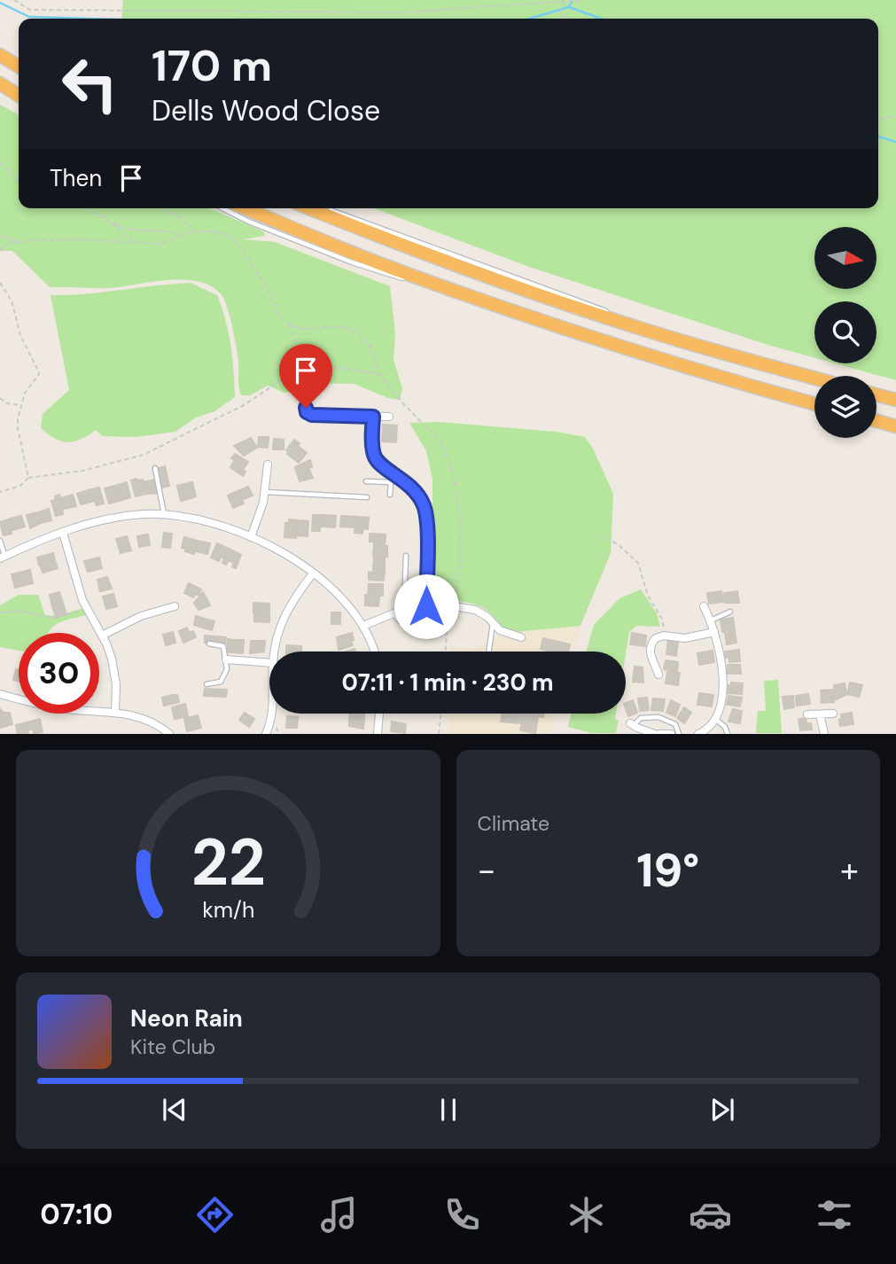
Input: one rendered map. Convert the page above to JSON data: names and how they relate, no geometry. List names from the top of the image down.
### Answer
{
  "north": "right",
  "page": {
    "turn": ["170 m", "Dells Wood Close"],
    "then": "Then",
    "limit": "30",
    "trip": "07:11 · 1 min · 230 m",
    "tile": "Climate",
    "heat": ["−", "19°", "+"],
    "song": ["Neon Rain", "Kite Club"],
    "tabs": "07:10",
    "gauge": ["22", "km/h"]
  }
}
